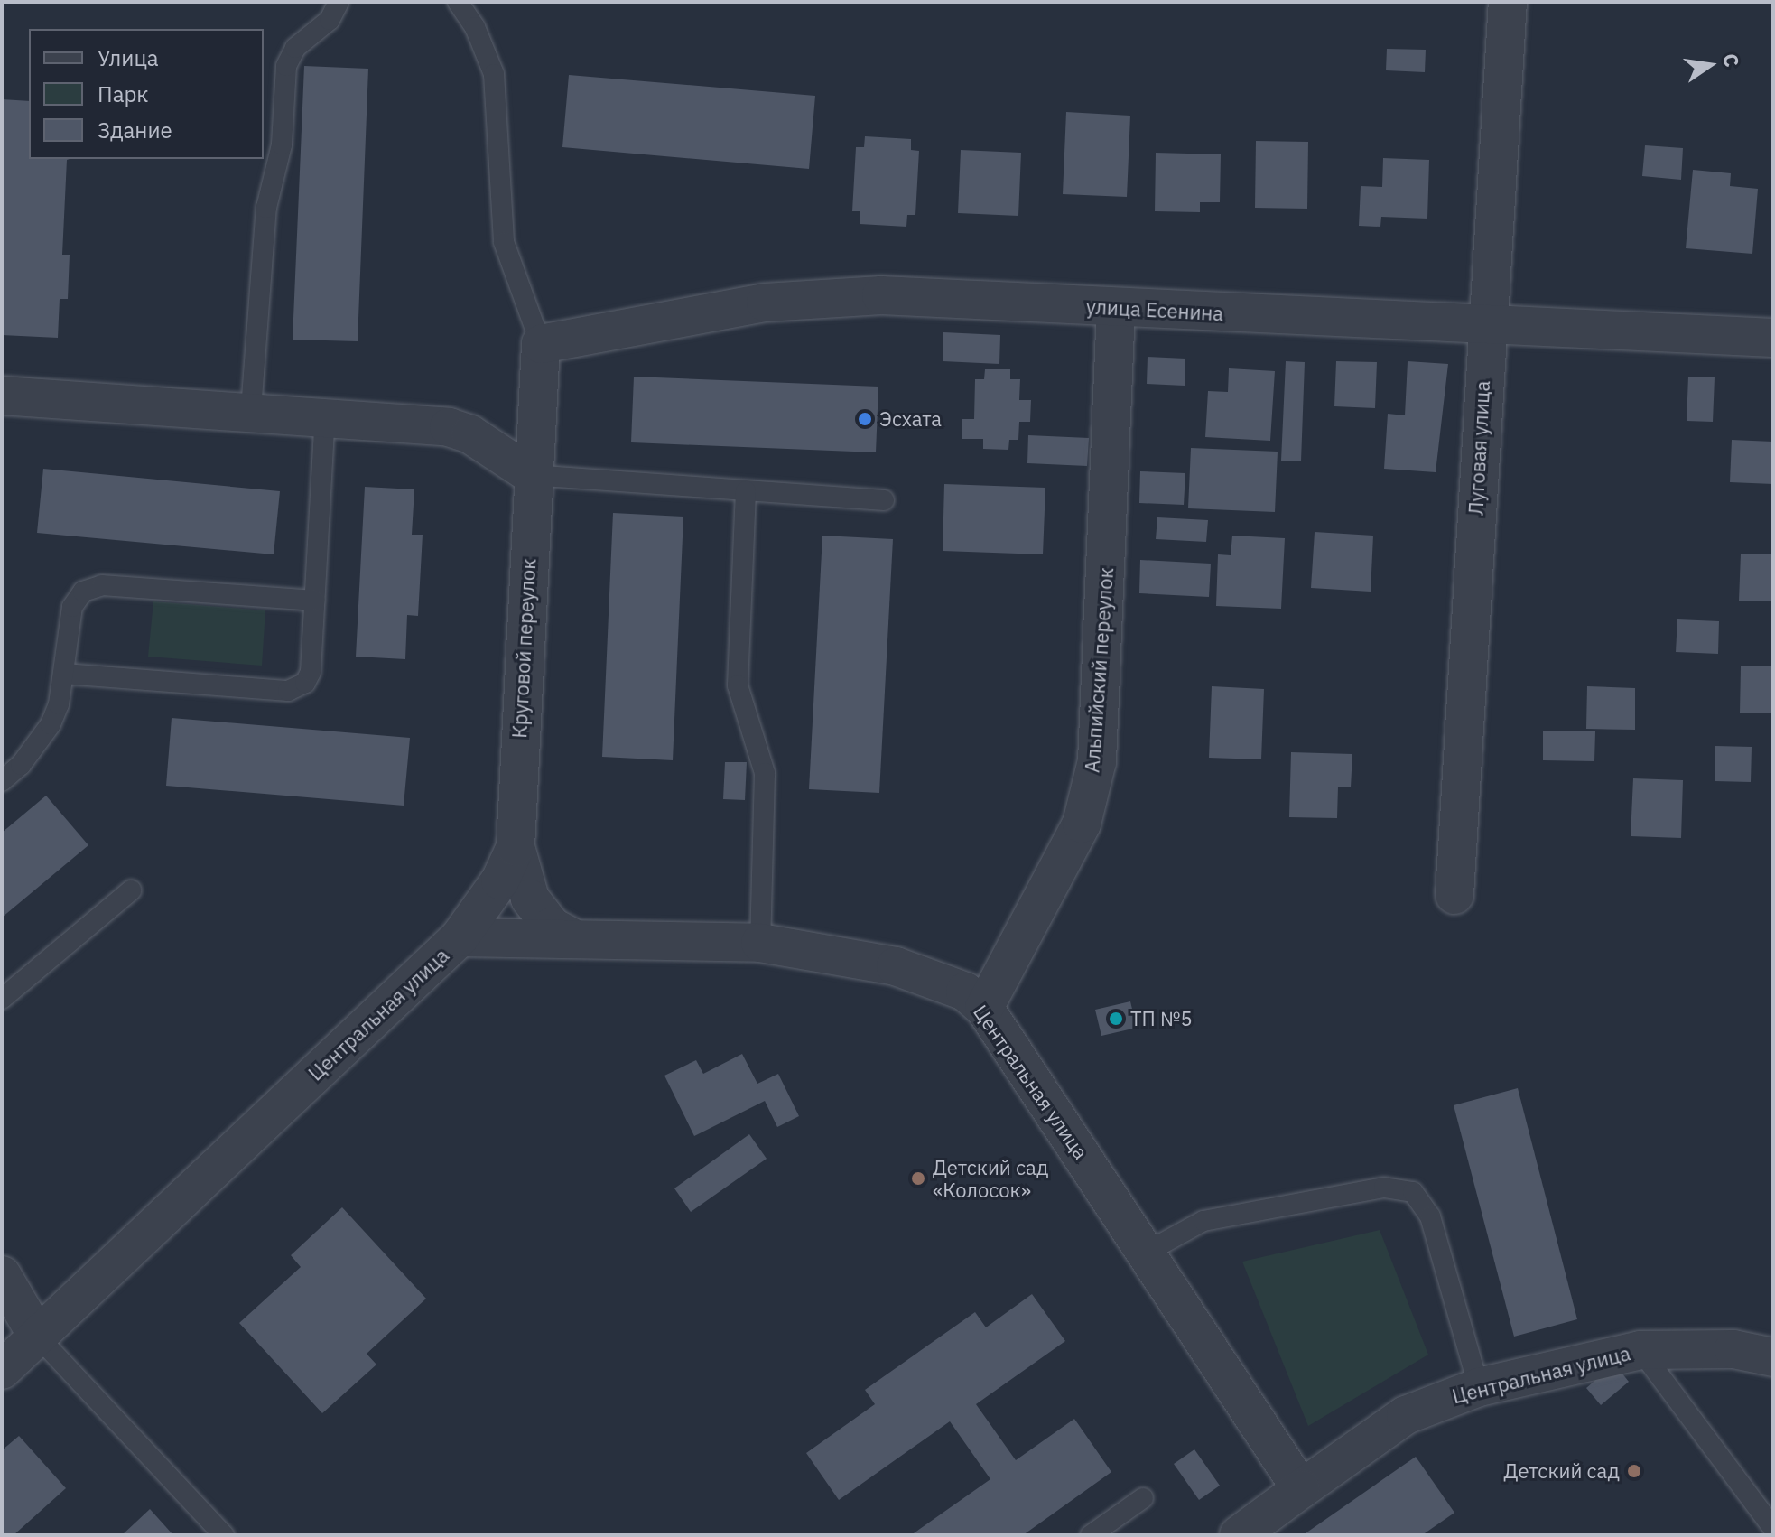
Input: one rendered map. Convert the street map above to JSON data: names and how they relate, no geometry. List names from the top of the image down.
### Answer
{
  "streets": {
    "street": [
      "улица Есенина",
      "Луговая улица",
      "Круговой переулок",
      "Альпийский переулок",
      "Центральная улица"
    ]
  },
  "crossings": [
    ["улица Есенина", "Луговая улица"],
    ["улица Есенина", "Круговой переулок"],
    ["улица Есенина", "Альпийский переулок"],
    ["Круговой переулок", "Центральная улица"],
    ["Альпийский переулок", "Центральная улица"]
  ],
  "places": [
    "Эсхата",
    "ТП №5",
    "Детский сад «Колосок»",
    "Детский сад"
  ],
  "legend": ["Улица", "Парк", "Здание"],
  "north": "right"
}
